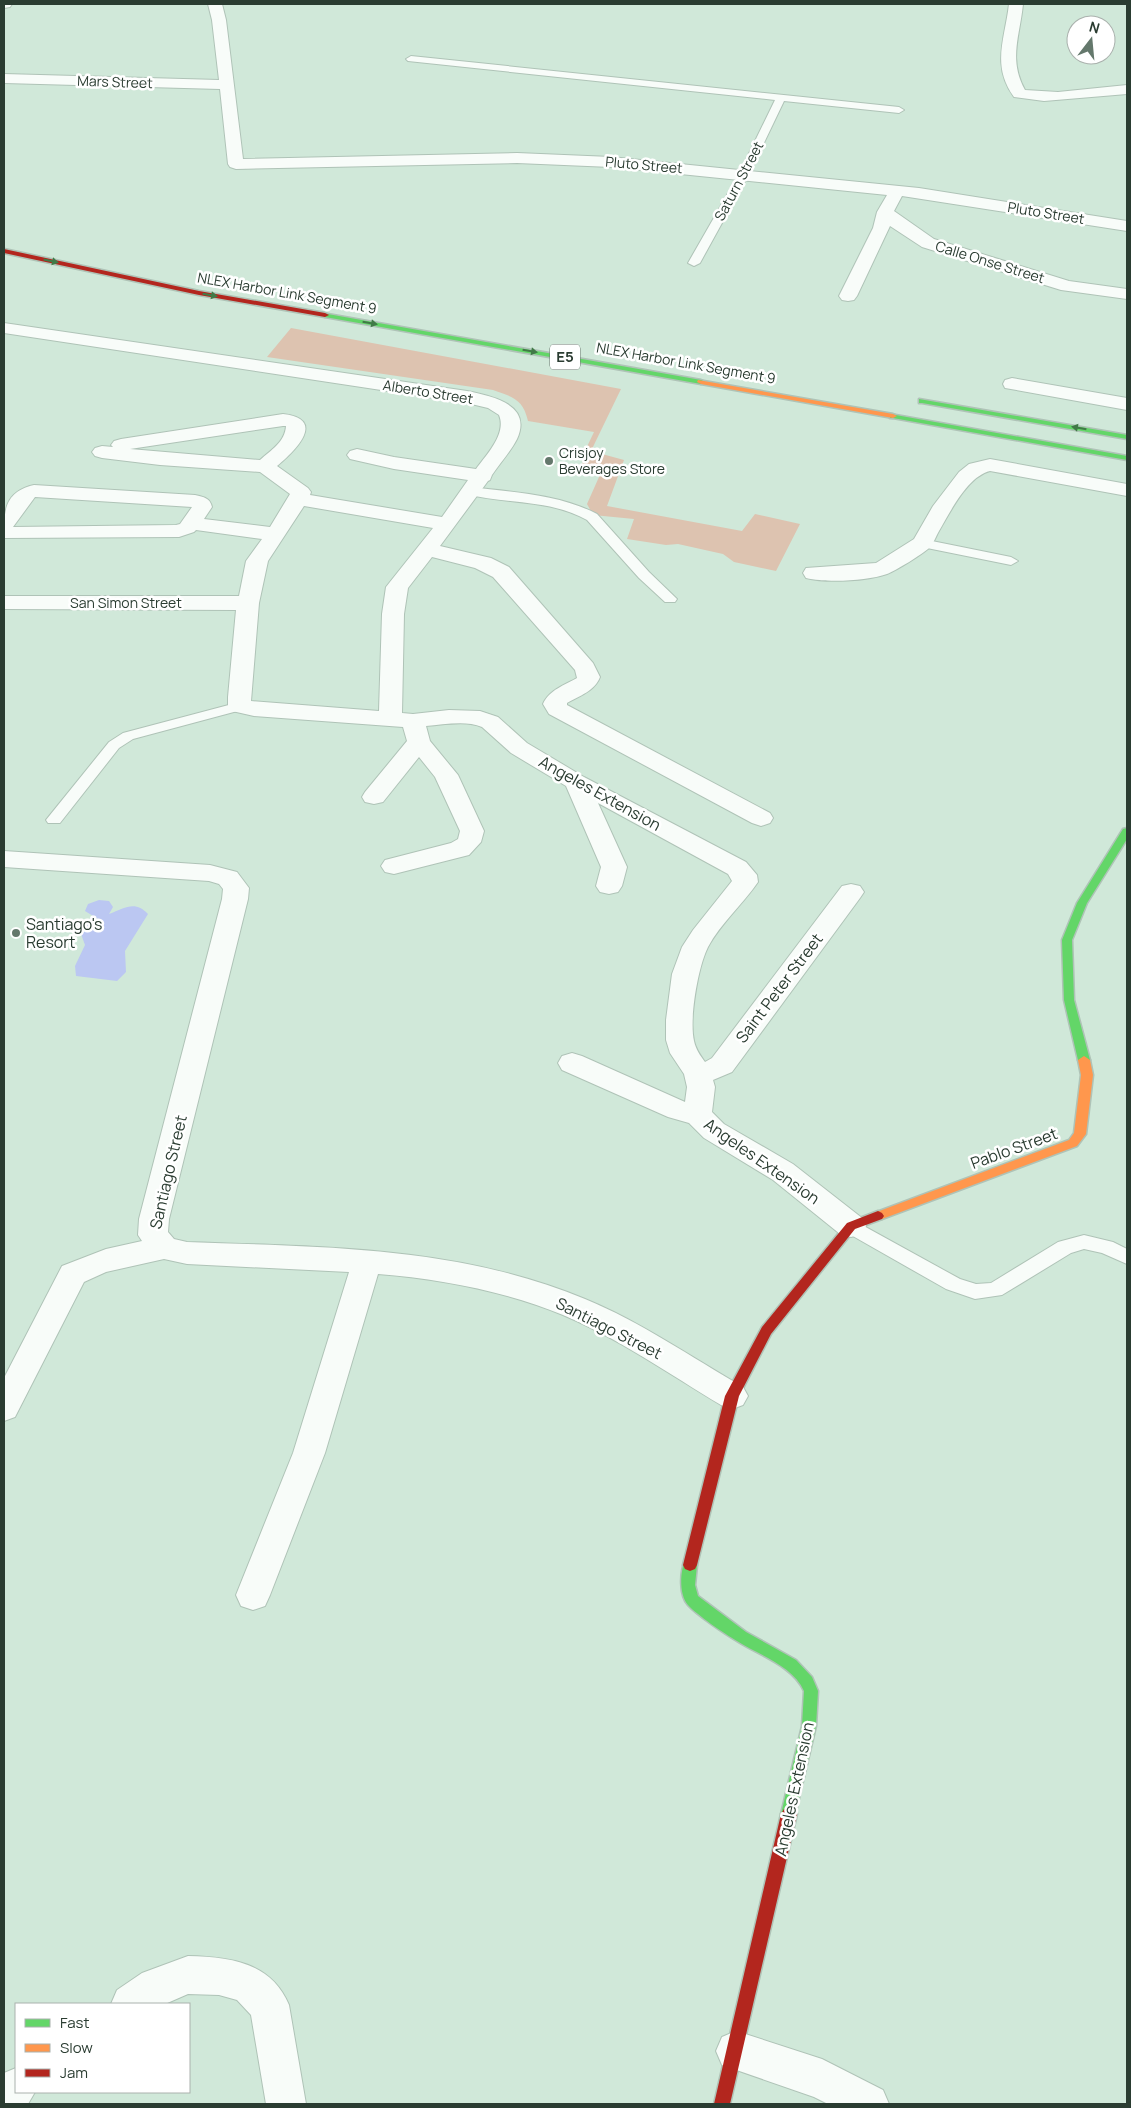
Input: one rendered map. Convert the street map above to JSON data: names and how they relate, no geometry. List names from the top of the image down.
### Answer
{
  "streets": {
    "main road": [
      "NLEX Harbor Link Segment 9",
      "E5",
      "Angeles Extension",
      "Pablo Street"
    ],
    "street": [
      "Mars Street",
      "Pluto Street",
      "Calle Onse Street",
      "Alberto Street",
      "San Simon Street",
      "Saint Peter Street",
      "Santiago Street"
    ],
    "lane": ["Saturn Street"]
  },
  "crossings": [
    ["Mars Street", "Pluto Street"],
    ["Pluto Street", "Saturn Street"],
    ["Alberto Street", "Angeles Extension"],
    ["Angeles Extension", "Saint Peter Street"],
    ["Angeles Extension", "Pablo Street"],
    ["Angeles Extension", "Santiago Street"]
  ],
  "one_way": ["NLEX Harbor Link Segment 9"],
  "places": ["Crisjoy Beverages Store", "Santiago's Resort"],
  "legend": ["Fast", "Slow", "Jam"],
  "north": "top"
}
